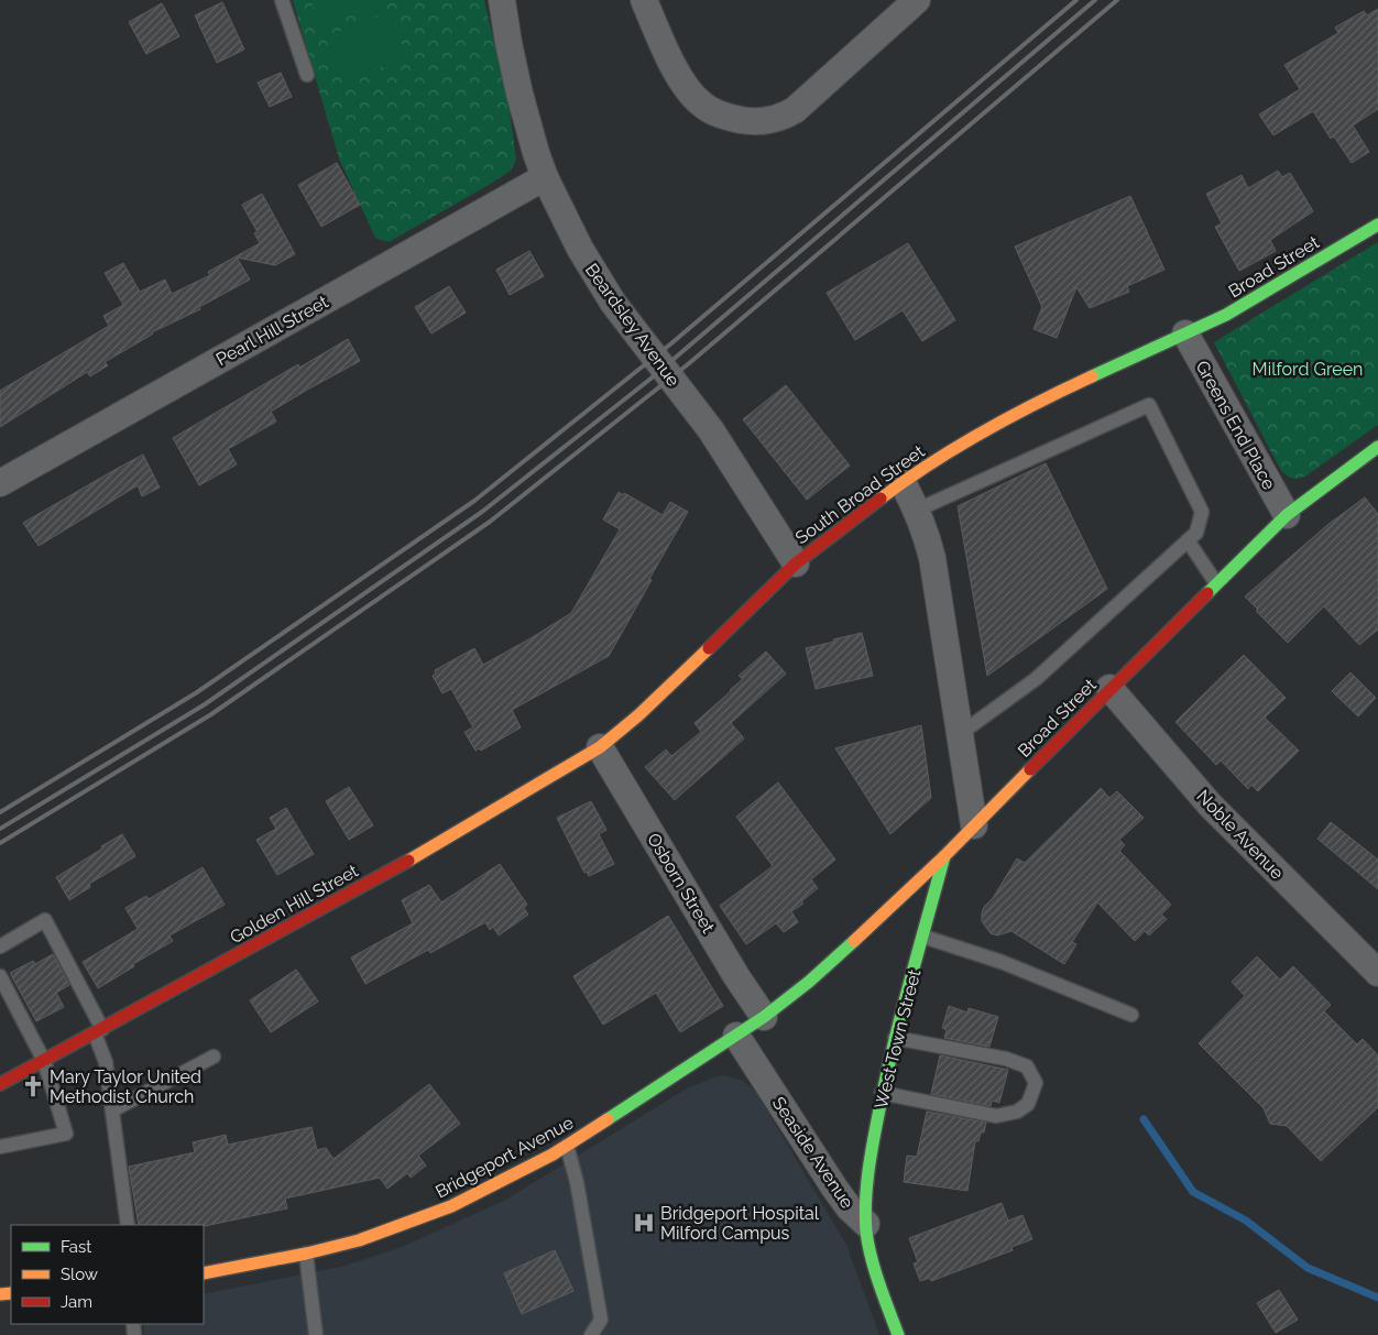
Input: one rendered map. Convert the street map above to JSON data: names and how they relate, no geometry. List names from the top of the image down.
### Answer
{
  "streets": {
    "main road": [
      "Broad Street",
      "South Broad Street",
      "Golden Hill Street",
      "West Town Street",
      "Seaside Avenue",
      "Bridgeport Avenue"
    ],
    "street": [
      "Beardsley Avenue",
      "Pearl Hill Street",
      "Greens End Place",
      "Noble Avenue",
      "Osborn Street"
    ]
  },
  "crossings": [
    ["Broad Street", "Greens End Place"],
    ["Broad Street", "South Broad Street"],
    ["Broad Street", "Noble Avenue"],
    ["Broad Street", "Osborn Street"],
    ["Broad Street", "West Town Street"],
    ["Broad Street", "Bridgeport Avenue"],
    ["Beardsley Avenue", "Pearl Hill Street"],
    ["Beardsley Avenue", "South Broad Street"],
    ["Greens End Place", "South Broad Street"],
    ["South Broad Street", "Osborn Street"],
    ["South Broad Street", "Golden Hill Street"],
    ["Osborn Street", "Golden Hill Street"],
    ["Osborn Street", "Bridgeport Avenue"],
    ["West Town Street", "Seaside Avenue"],
    ["Seaside Avenue", "Bridgeport Avenue"]
  ],
  "parks": ["Milford Green"],
  "places": {
    "church": ["Mary Taylor United Methodist Church"],
    "hospital": ["Bridgeport Hospital Milford Campus"]
  },
  "legend": ["Fast", "Slow", "Jam"]
}
